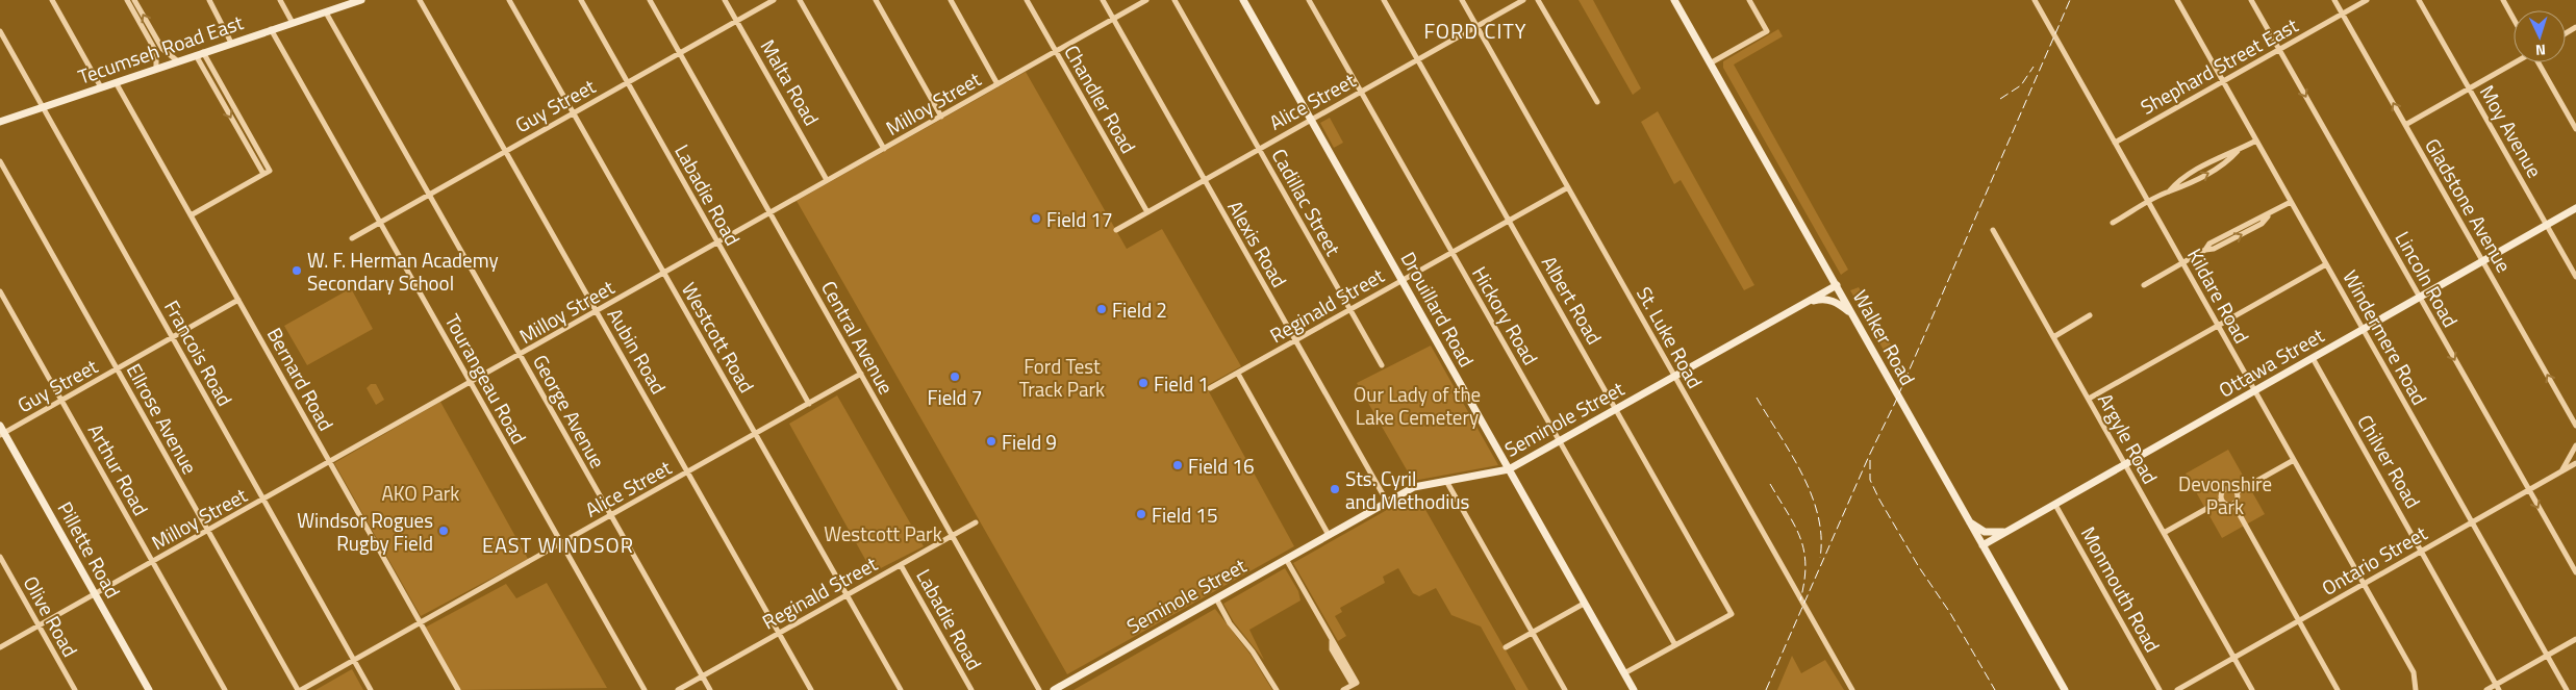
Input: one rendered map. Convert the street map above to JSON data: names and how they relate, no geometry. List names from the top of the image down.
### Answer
{
  "streets": {
    "street": [
      "Tecumseh Road East",
      "Shephard Street East",
      "Malta Road",
      "Chandler Road",
      "Alice Street",
      "Milloy Street",
      "Guy Street",
      "Moy Avenue",
      "Labadie Road",
      "Cadillac Street",
      "Gladstone Avenue",
      "Alexis Road",
      "Lincoln Road",
      "Kildare Road",
      "Albert Road",
      "Reginald Street",
      "Drouillard Road",
      "Hickory Road",
      "Westcott Road",
      "Central Avenue",
      "St. Luke Road",
      "Walker Road",
      "Windermere Road",
      "Aubin Road",
      "Francois Road",
      "Ottawa Street",
      "Bernard Road",
      "Tourangeau Road",
      "George Avenue",
      "Ellrose Avenue",
      "Seminole Street",
      "Argyle Road",
      "Chilver Road",
      "Arthur Road",
      "Pillette Road",
      "Ontario Street",
      "Monmouth Road",
      "Olive Road"
    ]
  },
  "crossings": [
    ["Tecumseh Road East", "Francois Road"],
    ["Tecumseh Road East", "Bernard Road"],
    ["Tecumseh Road East", "Tourangeau Road"],
    ["Tecumseh Road East", "George Avenue"],
    ["Shephard Street East", "Gladstone Avenue"],
    ["Shephard Street East", "Lincoln Road"],
    ["Shephard Street East", "Kildare Road"],
    ["Shephard Street East", "Windermere Road"],
    ["Malta Road", "Milloy Street"],
    ["Malta Road", "Guy Street"],
    ["Chandler Road", "Alice Street"],
    ["Chandler Road", "Milloy Street"],
    ["Alice Street", "Labadie Road"],
    ["Alice Street", "Cadillac Street"],
    ["Alice Street", "Alexis Road"],
    ["Alice Street", "Albert Road"],
    ["Alice Street", "Drouillard Road"],
    ["Alice Street", "Hickory Road"],
    ["Alice Street", "Westcott Road"],
    ["Alice Street", "Central Avenue"],
    ["Alice Street", "St. Luke Road"],
    ["Alice Street", "Aubin Road"],
    ["Alice Street", "Francois Road"],
    ["Alice Street", "Bernard Road"],
    ["Alice Street", "Tourangeau Road"],
    ["Alice Street", "George Avenue"],
    ["Alice Street", "Ellrose Avenue"],
    ["Milloy Street", "Labadie Road"],
    ["Milloy Street", "Alexis Road"],
    ["Milloy Street", "Westcott Road"],
    ["Milloy Street", "Central Avenue"],
    ["Milloy Street", "Aubin Road"],
    ["Milloy Street", "Francois Road"],
    ["Milloy Street", "Bernard Road"],
    ["Milloy Street", "Tourangeau Road"],
    ["Milloy Street", "George Avenue"],
    ["Milloy Street", "Ellrose Avenue"],
    ["Milloy Street", "Arthur Road"],
    ["Milloy Street", "Pillette Road"],
    ["Milloy Street", "Olive Road"],
    ["Guy Street", "Labadie Road"],
    ["Guy Street", "Westcott Road"],
    ["Guy Street", "Central Avenue"],
    ["Guy Street", "Aubin Road"],
    ["Guy Street", "Francois Road"],
    ["Guy Street", "Bernard Road"],
    ["Guy Street", "Tourangeau Road"],
    ["Guy Street", "George Avenue"],
    ["Guy Street", "Ellrose Avenue"],
    ["Guy Street", "Arthur Road"],
    ["Guy Street", "Pillette Road"],
    ["Moy Avenue", "Ottawa Street"],
    ["Labadie Road", "Reginald Street"],
    ["Cadillac Street", "Reginald Street"],
    ["Gladstone Avenue", "Ottawa Street"],
    ["Alexis Road", "Reginald Street"],
    ["Alexis Road", "Seminole Street"],
    ["Lincoln Road", "Ottawa Street"],
    ["Lincoln Road", "Ontario Street"],
    ["Kildare Road", "Ottawa Street"],
    ["Kildare Road", "Ontario Street"],
    ["Albert Road", "Reginald Street"],
    ["Albert Road", "Hickory Road"],
    ["Albert Road", "Seminole Street"],
    ["Reginald Street", "Drouillard Road"],
    ["Reginald Street", "Hickory Road"],
    ["Reginald Street", "Westcott Road"],
    ["Reginald Street", "Central Avenue"],
    ["Reginald Street", "St. Luke Road"],
    ["Reginald Street", "Aubin Road"],
    ["Reginald Street", "George Avenue"],
    ["Drouillard Road", "Seminole Street"],
    ["Hickory Road", "Seminole Street"],
    ["St. Luke Road", "Seminole Street"],
    ["Walker Road", "Ottawa Street"],
    ["Walker Road", "Seminole Street"],
    ["Windermere Road", "Ottawa Street"],
    ["Windermere Road", "Ontario Street"],
    ["Ottawa Street", "Argyle Road"],
    ["Ottawa Street", "Chilver Road"],
    ["Ottawa Street", "Monmouth Road"],
    ["Argyle Road", "Ontario Street"],
    ["Chilver Road", "Ontario Street"]
  ],
  "one_way": ["Gladstone Avenue", "Lincoln Road"],
  "districts": ["FORD CITY", "EAST WINDSOR"],
  "parks": [
    "Ford Test Track Park",
    "Our Lady of the Lake Cemetery",
    "Devonshire Park",
    "AKO Park",
    "Westcott Park"
  ],
  "places": [
    "Field 17",
    "W. F. Herman Academy Secondary School",
    "Field 2",
    "Field 7",
    "Field 1",
    "Field 9",
    "Field 16",
    "Sts. Cyril and Methodius",
    "Field 15",
    "Windsor Rogues Rugby Field"
  ],
  "north": "bottom"
}
